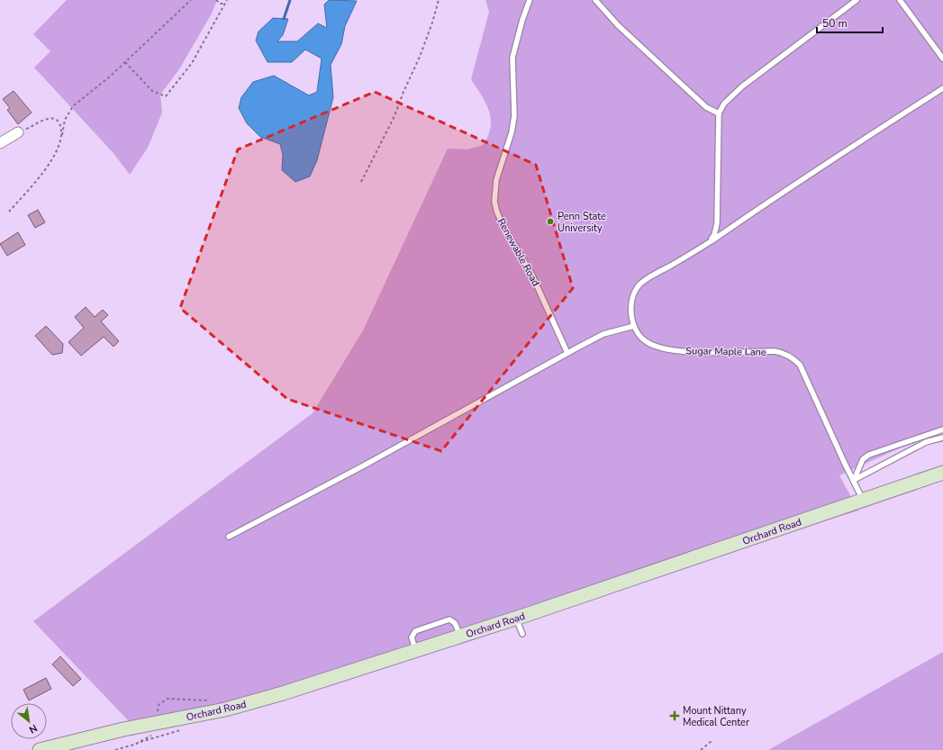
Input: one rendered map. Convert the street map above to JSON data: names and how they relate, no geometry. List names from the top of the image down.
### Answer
{
  "streets": {
    "street": ["Orchard Road"],
    "lane": ["Renewable Road", "Sugar Maple Lane"]
  },
  "crossings": [
    ["Sugar Maple Lane", "Orchard Road"]
  ],
  "places": {
    "other": ["Penn State University"],
    "health": ["Mount Nittany Medical Center"]
  },
  "scale_bar": "50 m",
  "north": "bottom right"
}
